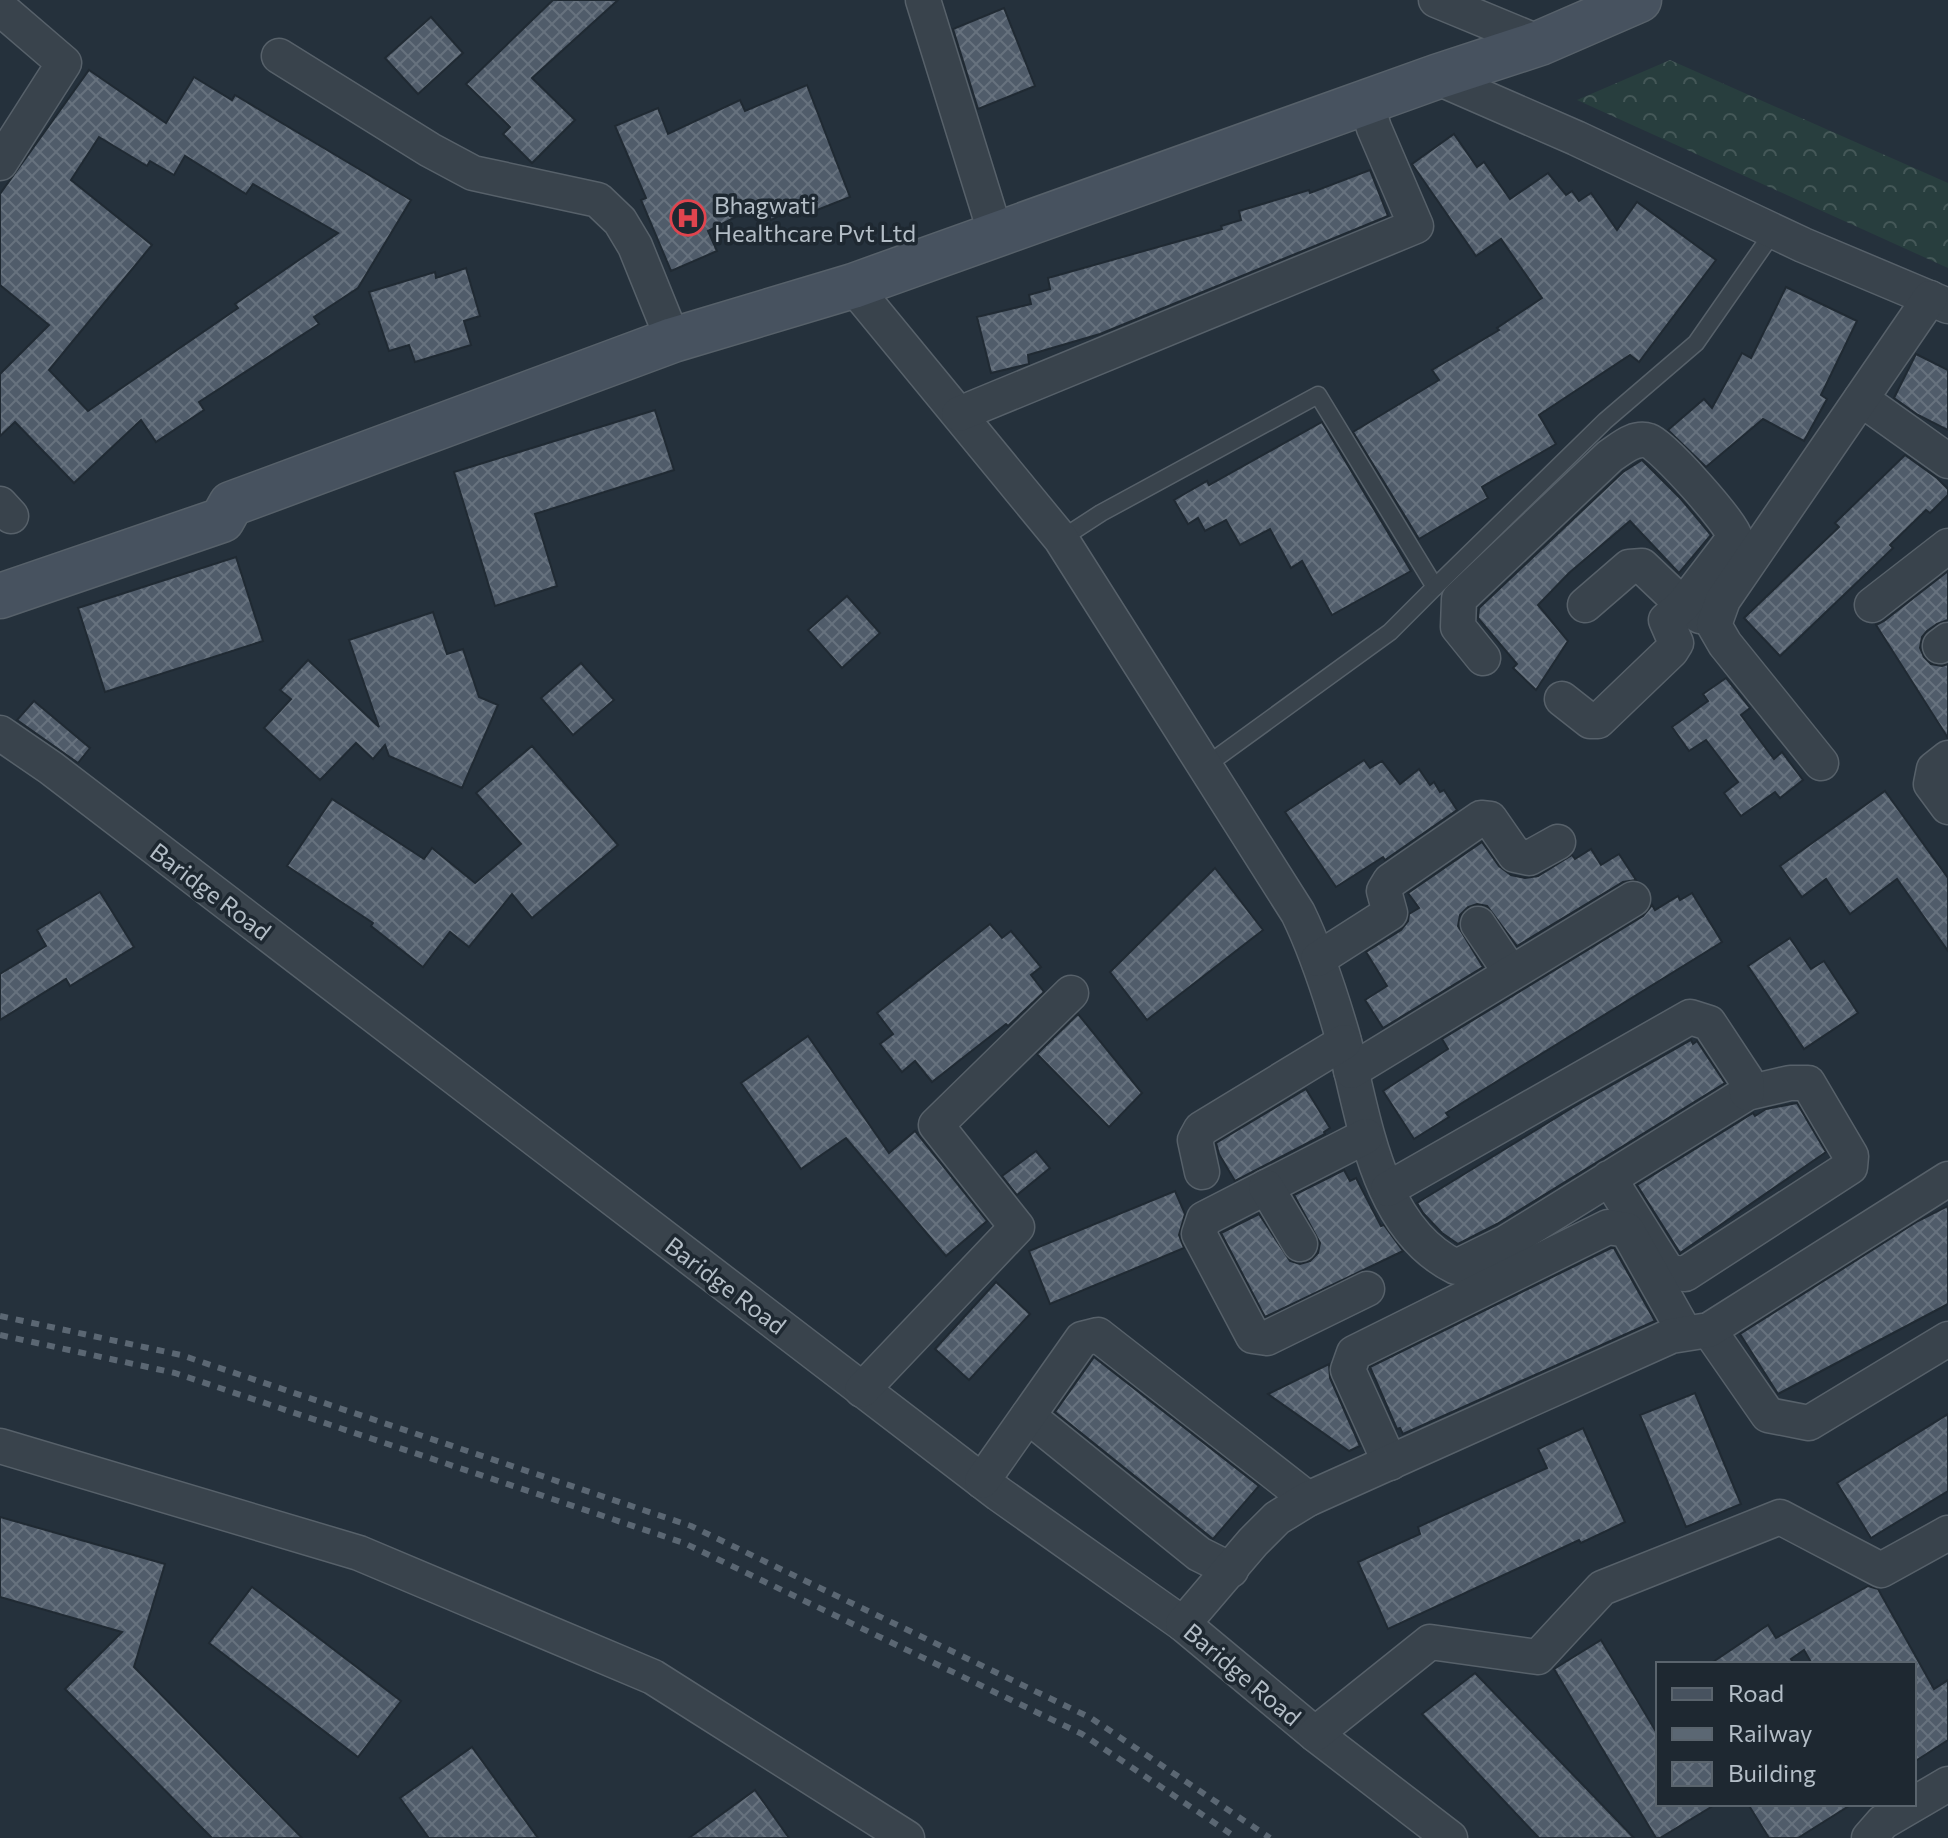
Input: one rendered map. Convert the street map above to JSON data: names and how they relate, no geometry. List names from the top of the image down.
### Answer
{
  "streets": {
    "street": ["Baridge Road"]
  },
  "places": {
    "hospital": ["Bhagwati Healthcare Pvt Ltd"]
  },
  "legend": ["Road", "Railway", "Building"]
}
